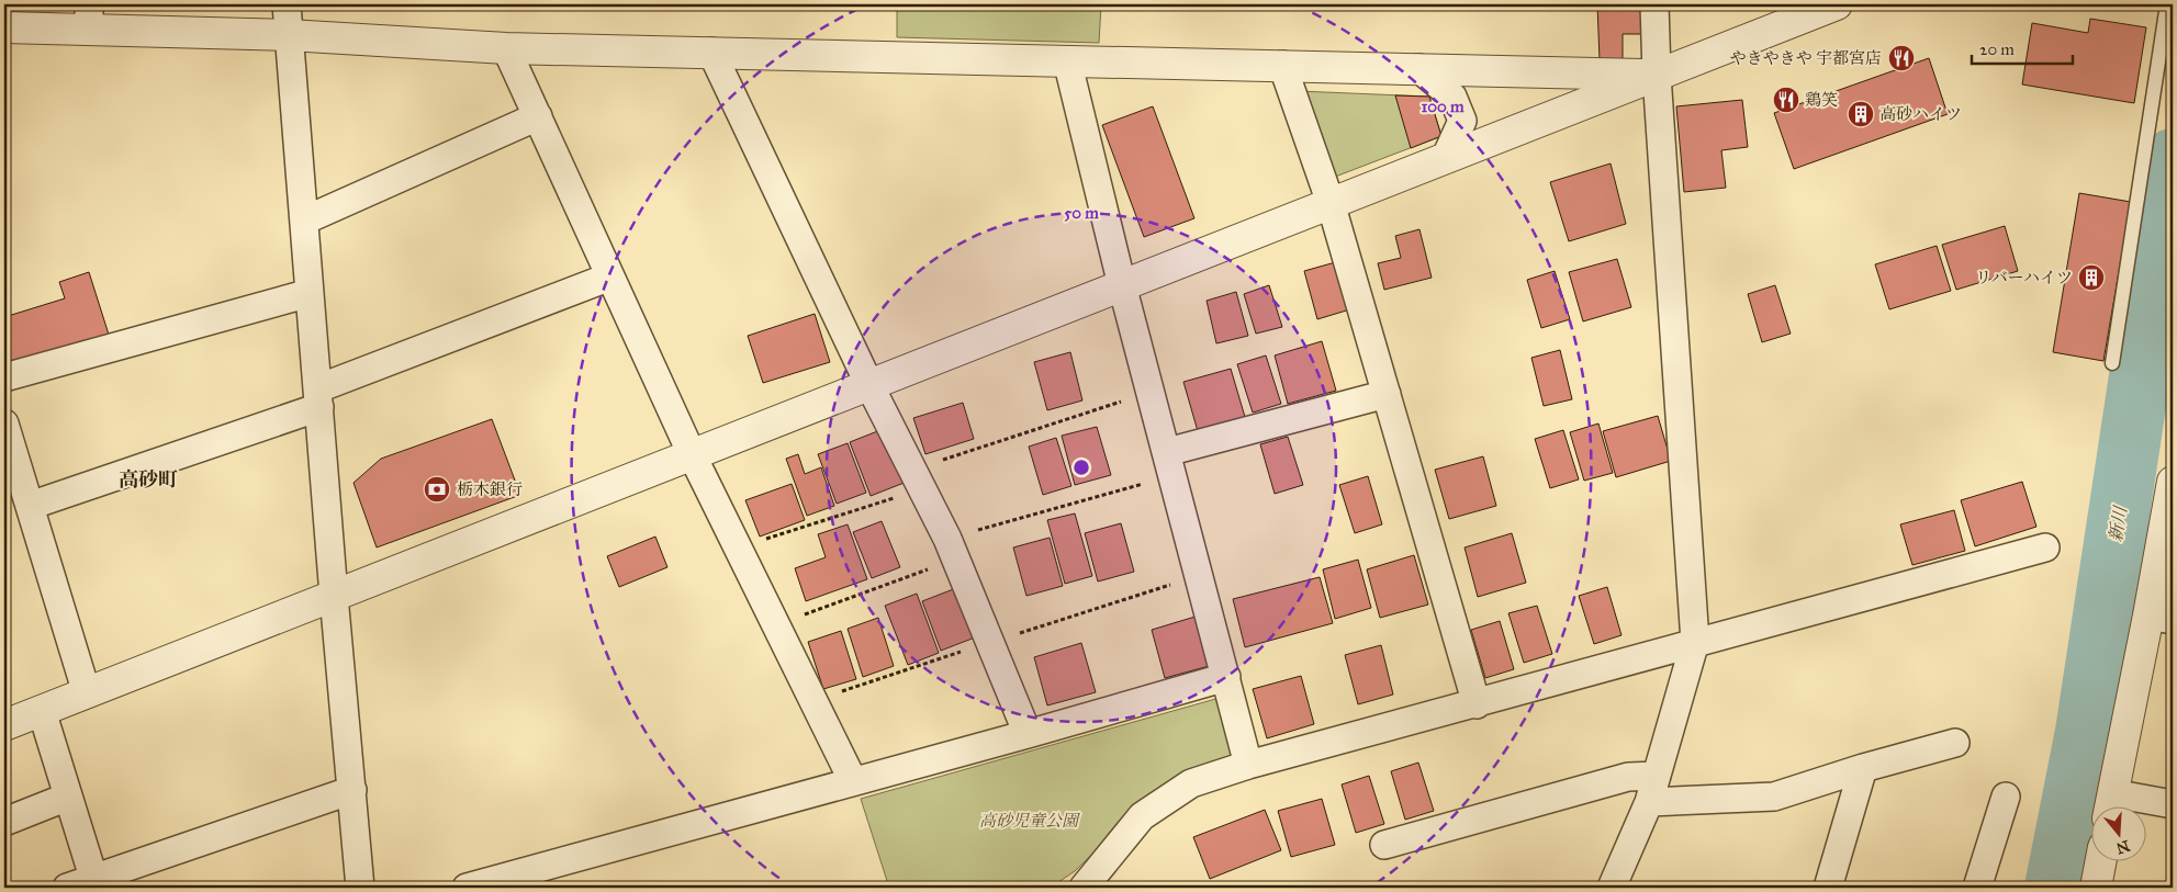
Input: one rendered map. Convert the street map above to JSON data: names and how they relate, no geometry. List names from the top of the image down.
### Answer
{
  "districts": ["高砂町"],
  "water": ["新川"],
  "parks": ["高砂児童公園"],
  "places": {
    "restaurant": ["やきやきや 宇都宮店", "鶏笑"],
    "building": ["高砂ハイツ", "リバーハイツ"],
    "bank": ["栃木銀行"]
  },
  "scale_bar": "20 m",
  "north": "bottom",
  "rings": ["100 m", "50 m"]
}
